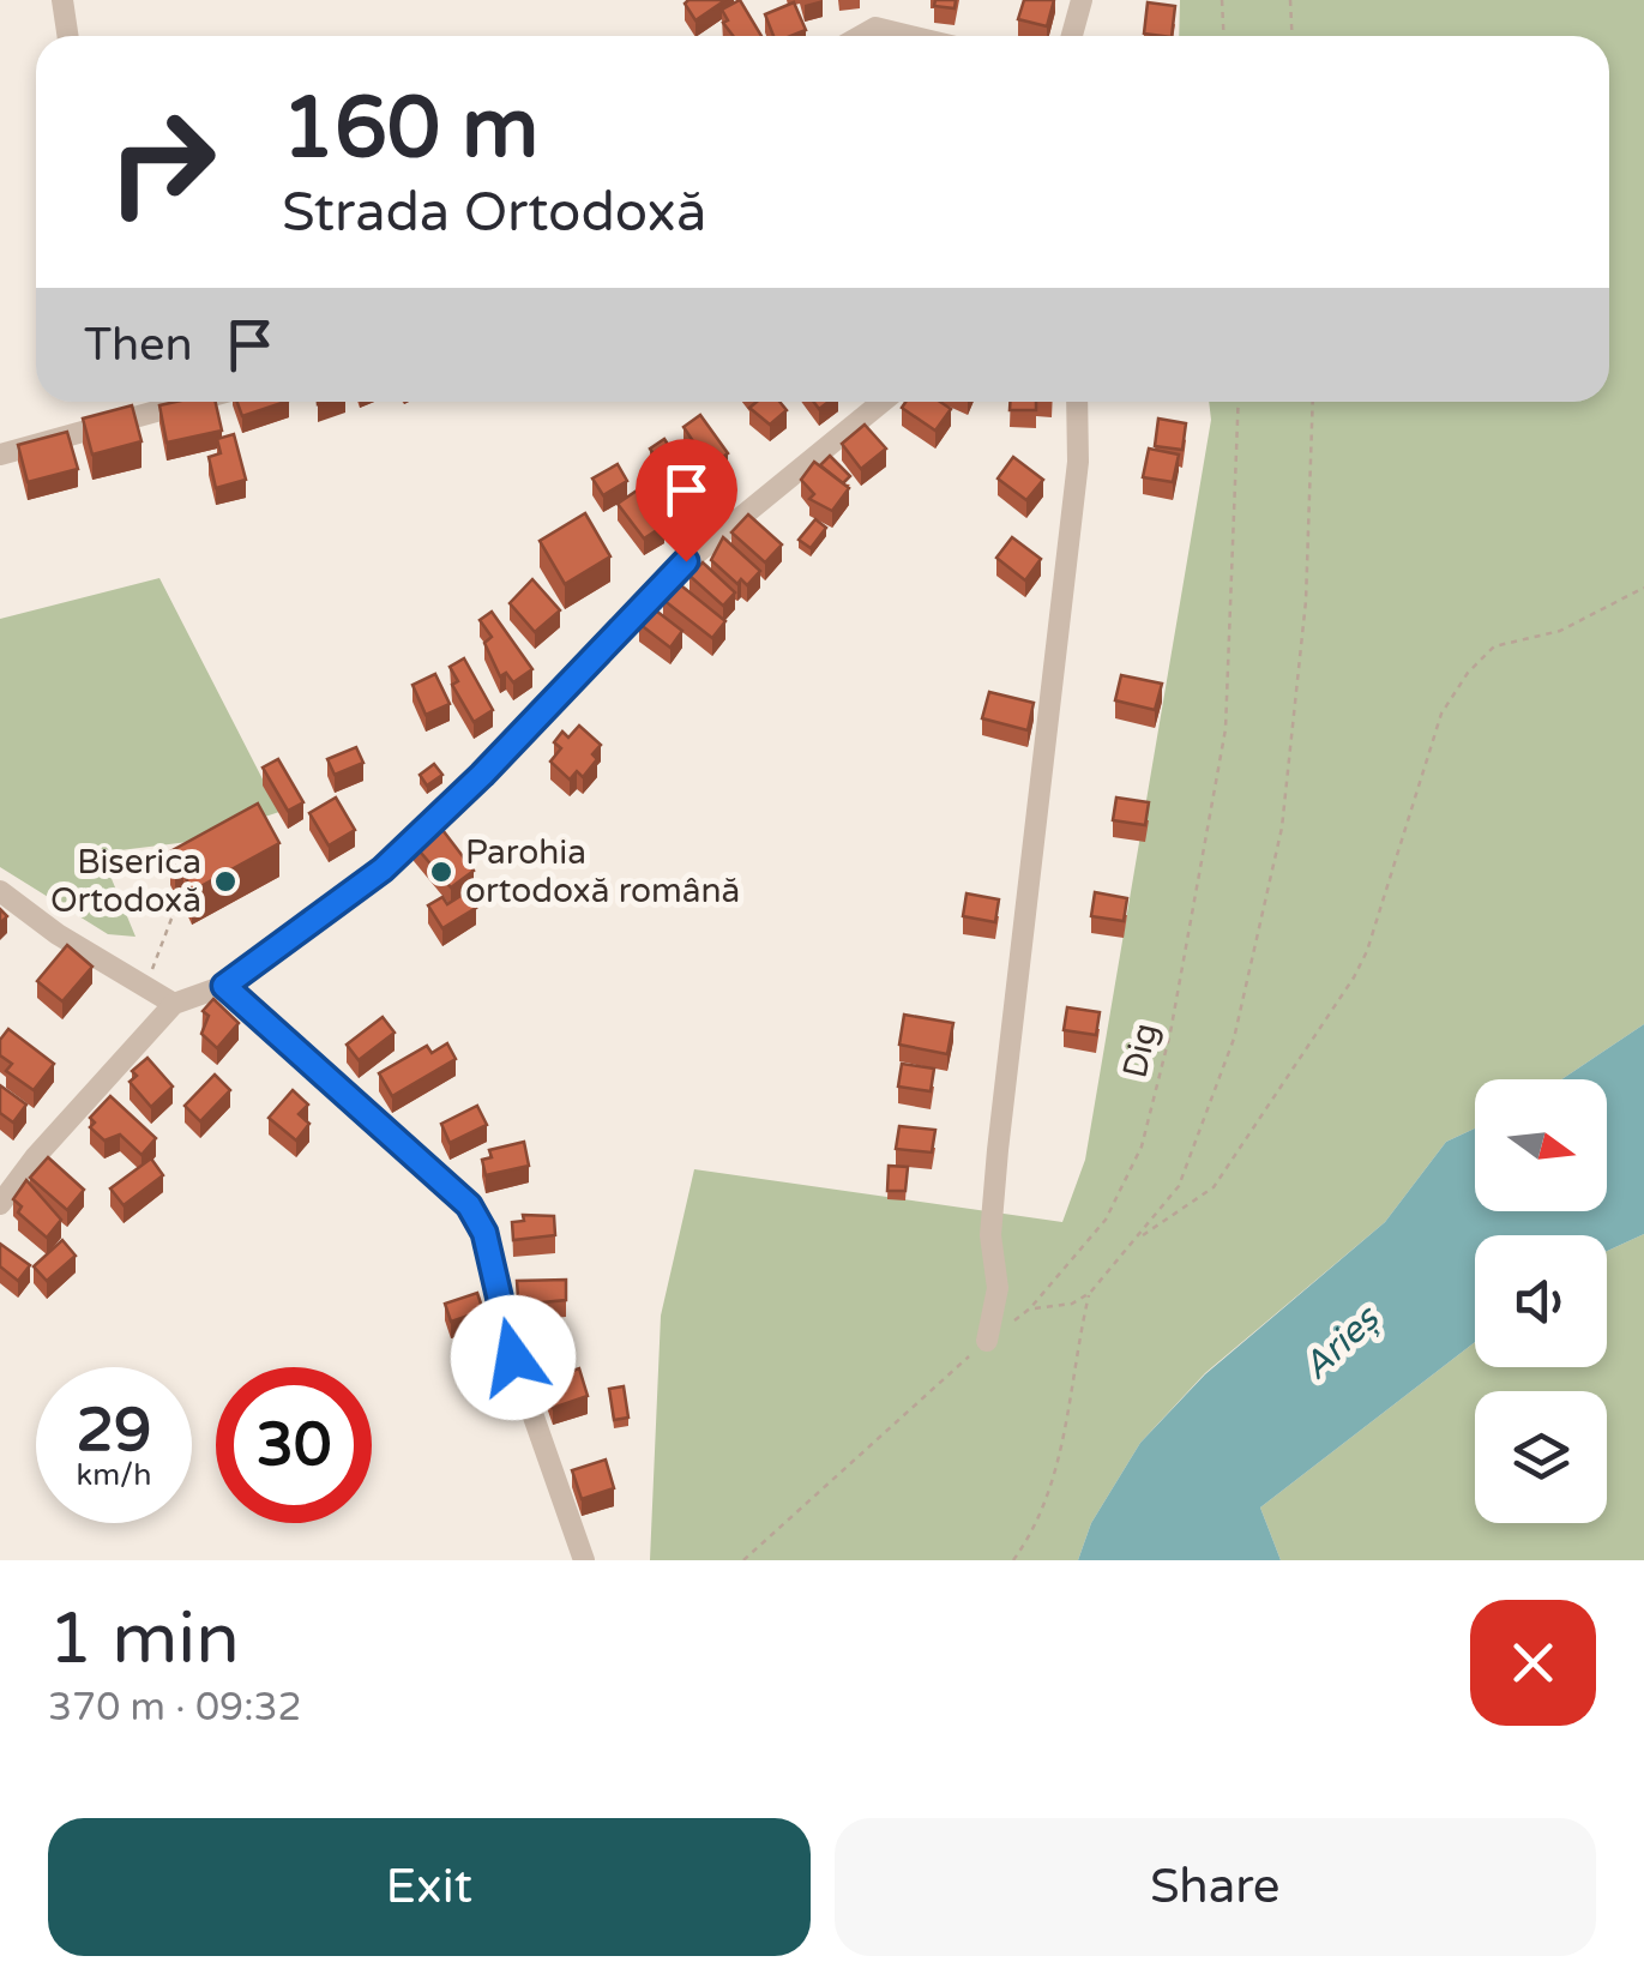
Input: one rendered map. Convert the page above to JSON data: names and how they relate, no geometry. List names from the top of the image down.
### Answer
{
  "streets": {
    "path": ["Dig"]
  },
  "water": ["Arieș"],
  "places": ["Parohia ortodoxă română", "Biserica Ortodoxă"],
  "north": "right",
  "page": {
    "turn": ["160 m", "Strada Ortodoxă"],
    "then": "Then",
    "speed": "29 km/h",
    "limit": "30",
    "heading": ["1 min", "370 m · 09:32"],
    "buttons": ["Exit", "Share"]
  }
}
